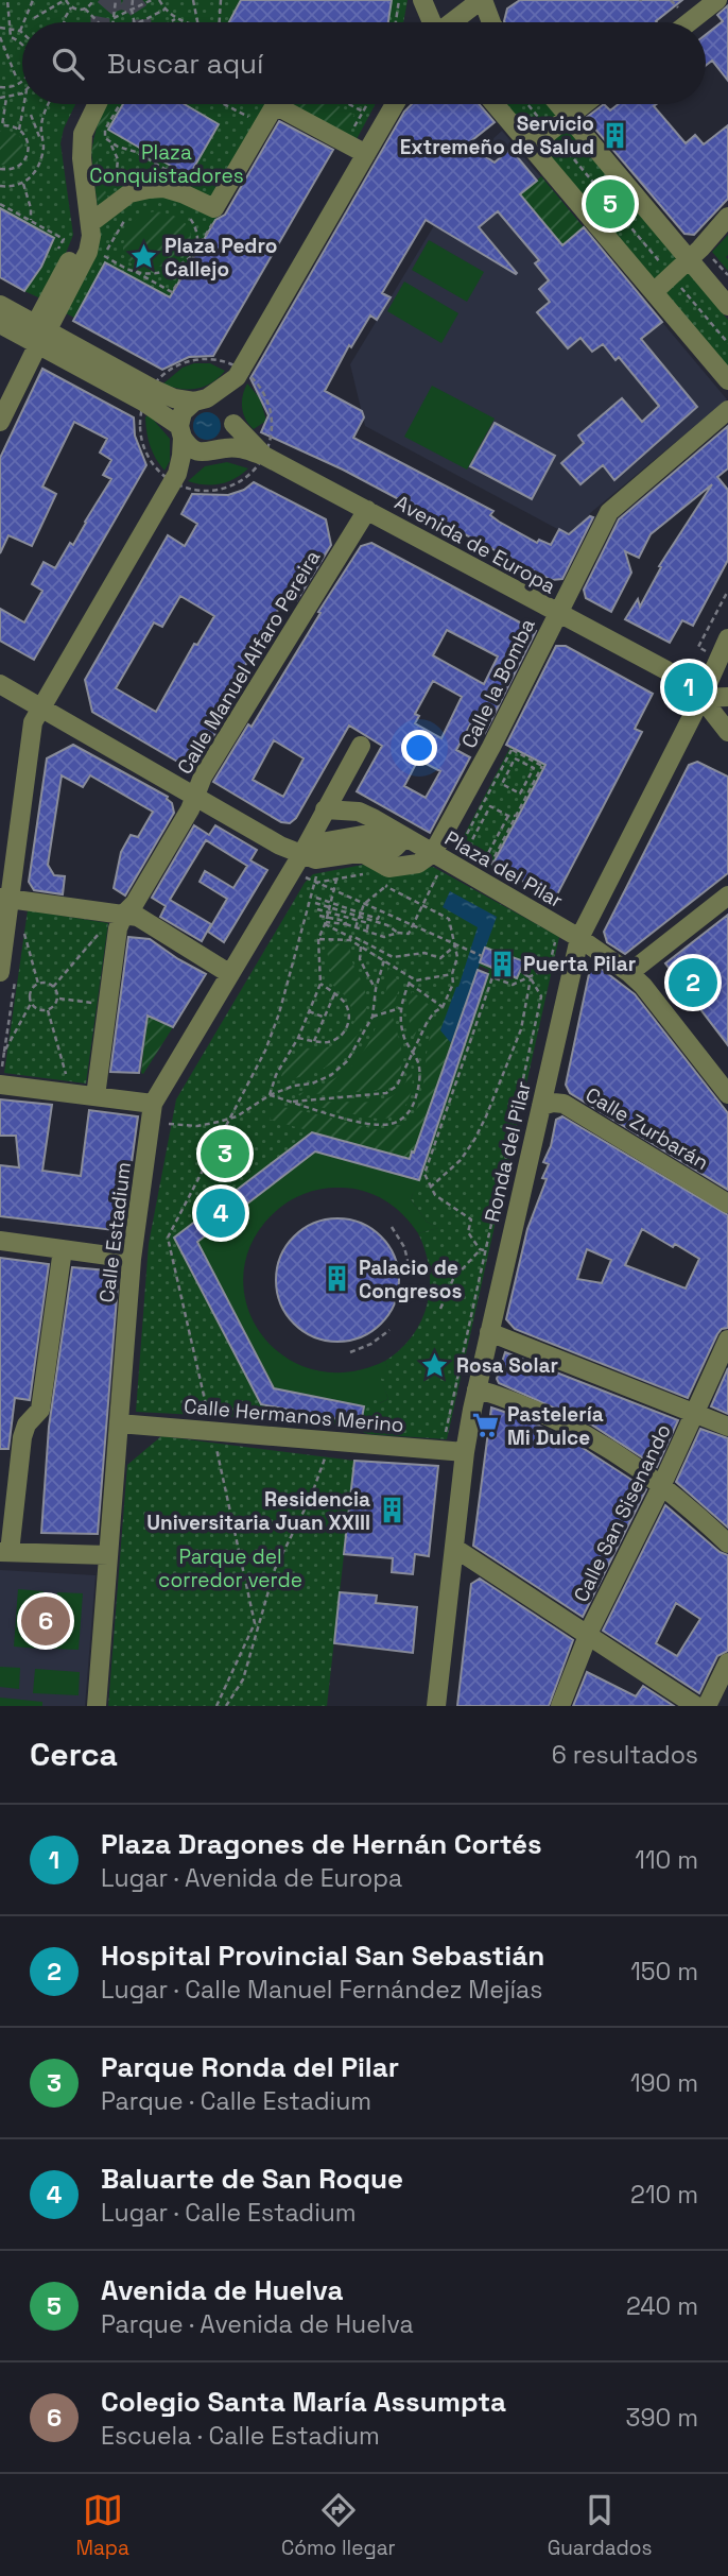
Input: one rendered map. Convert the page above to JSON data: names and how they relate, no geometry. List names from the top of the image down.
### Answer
{
  "streets": {
    "street": [
      "Avenida de Europa",
      "Calle Manuel Alfaro Pereira",
      "Calle la Bomba",
      "Plaza del Pilar",
      "Calle Zurbarán",
      "Ronda del Pilar",
      "Calle Estadium",
      "Calle Hermanos Merino",
      "Calle San Sisenando"
    ]
  },
  "crossings": [
    ["Avenida de Europa", "Calle Manuel Alfaro Pereira"],
    ["Avenida de Europa", "Calle la Bomba"],
    ["Avenida de Europa", "Ronda del Pilar"],
    ["Calle la Bomba", "Plaza del Pilar"],
    ["Plaza del Pilar", "Ronda del Pilar"],
    ["Plaza del Pilar", "Calle Estadium"],
    ["Calle Zurbarán", "Ronda del Pilar"],
    ["Ronda del Pilar", "Calle Hermanos Merino"],
    ["Calle Estadium", "Calle Hermanos Merino"]
  ],
  "parks": ["Plaza Conquistadores", "Parque del corredor verde"],
  "places": {
    "building": [
      "Servicio Extremeño de Salud",
      "Puerta Pilar",
      "Palacio de Congresos",
      "Residencia Universitaria Juan XXIII"
    ],
    "place": ["Plaza Pedro Callejo", "Rosa Solar"],
    "supermarket": ["Pastelería Mi Dulce"]
  },
  "page": {
    "search": "Buscar aquí",
    "pins": [
      "5",
      "1",
      "2",
      "3",
      "4",
      "6"
    ],
    "heading": ["Cerca", "6 resultados"],
    "list": [
      {
        "mark": "1",
        "name": "Plaza Dragones de Hernán Cortés",
        "note": "Lugar · Avenida de Europa",
        "value": "110 m"
      },
      {
        "mark": "2",
        "name": "Hospital Provincial San Sebastián",
        "note": "Lugar · Calle Manuel Fernández Mejías",
        "value": "150 m"
      },
      {
        "mark": "3",
        "name": "Parque Ronda del Pilar",
        "note": "Parque · Calle Estadium",
        "value": "190 m"
      },
      {
        "mark": "4",
        "name": "Baluarte de San Roque",
        "note": "Lugar · Calle Estadium",
        "value": "210 m"
      },
      {
        "mark": "5",
        "name": "Avenida de Huelva",
        "note": "Parque · Avenida de Huelva",
        "value": "240 m"
      },
      {
        "mark": "6",
        "name": "Colegio Santa María Assumpta",
        "note": "Escuela · Calle Estadium",
        "value": "390 m"
      }
    ],
    "nav": ["Mapa", "Cómo llegar", "Guardados"]
  }
}
